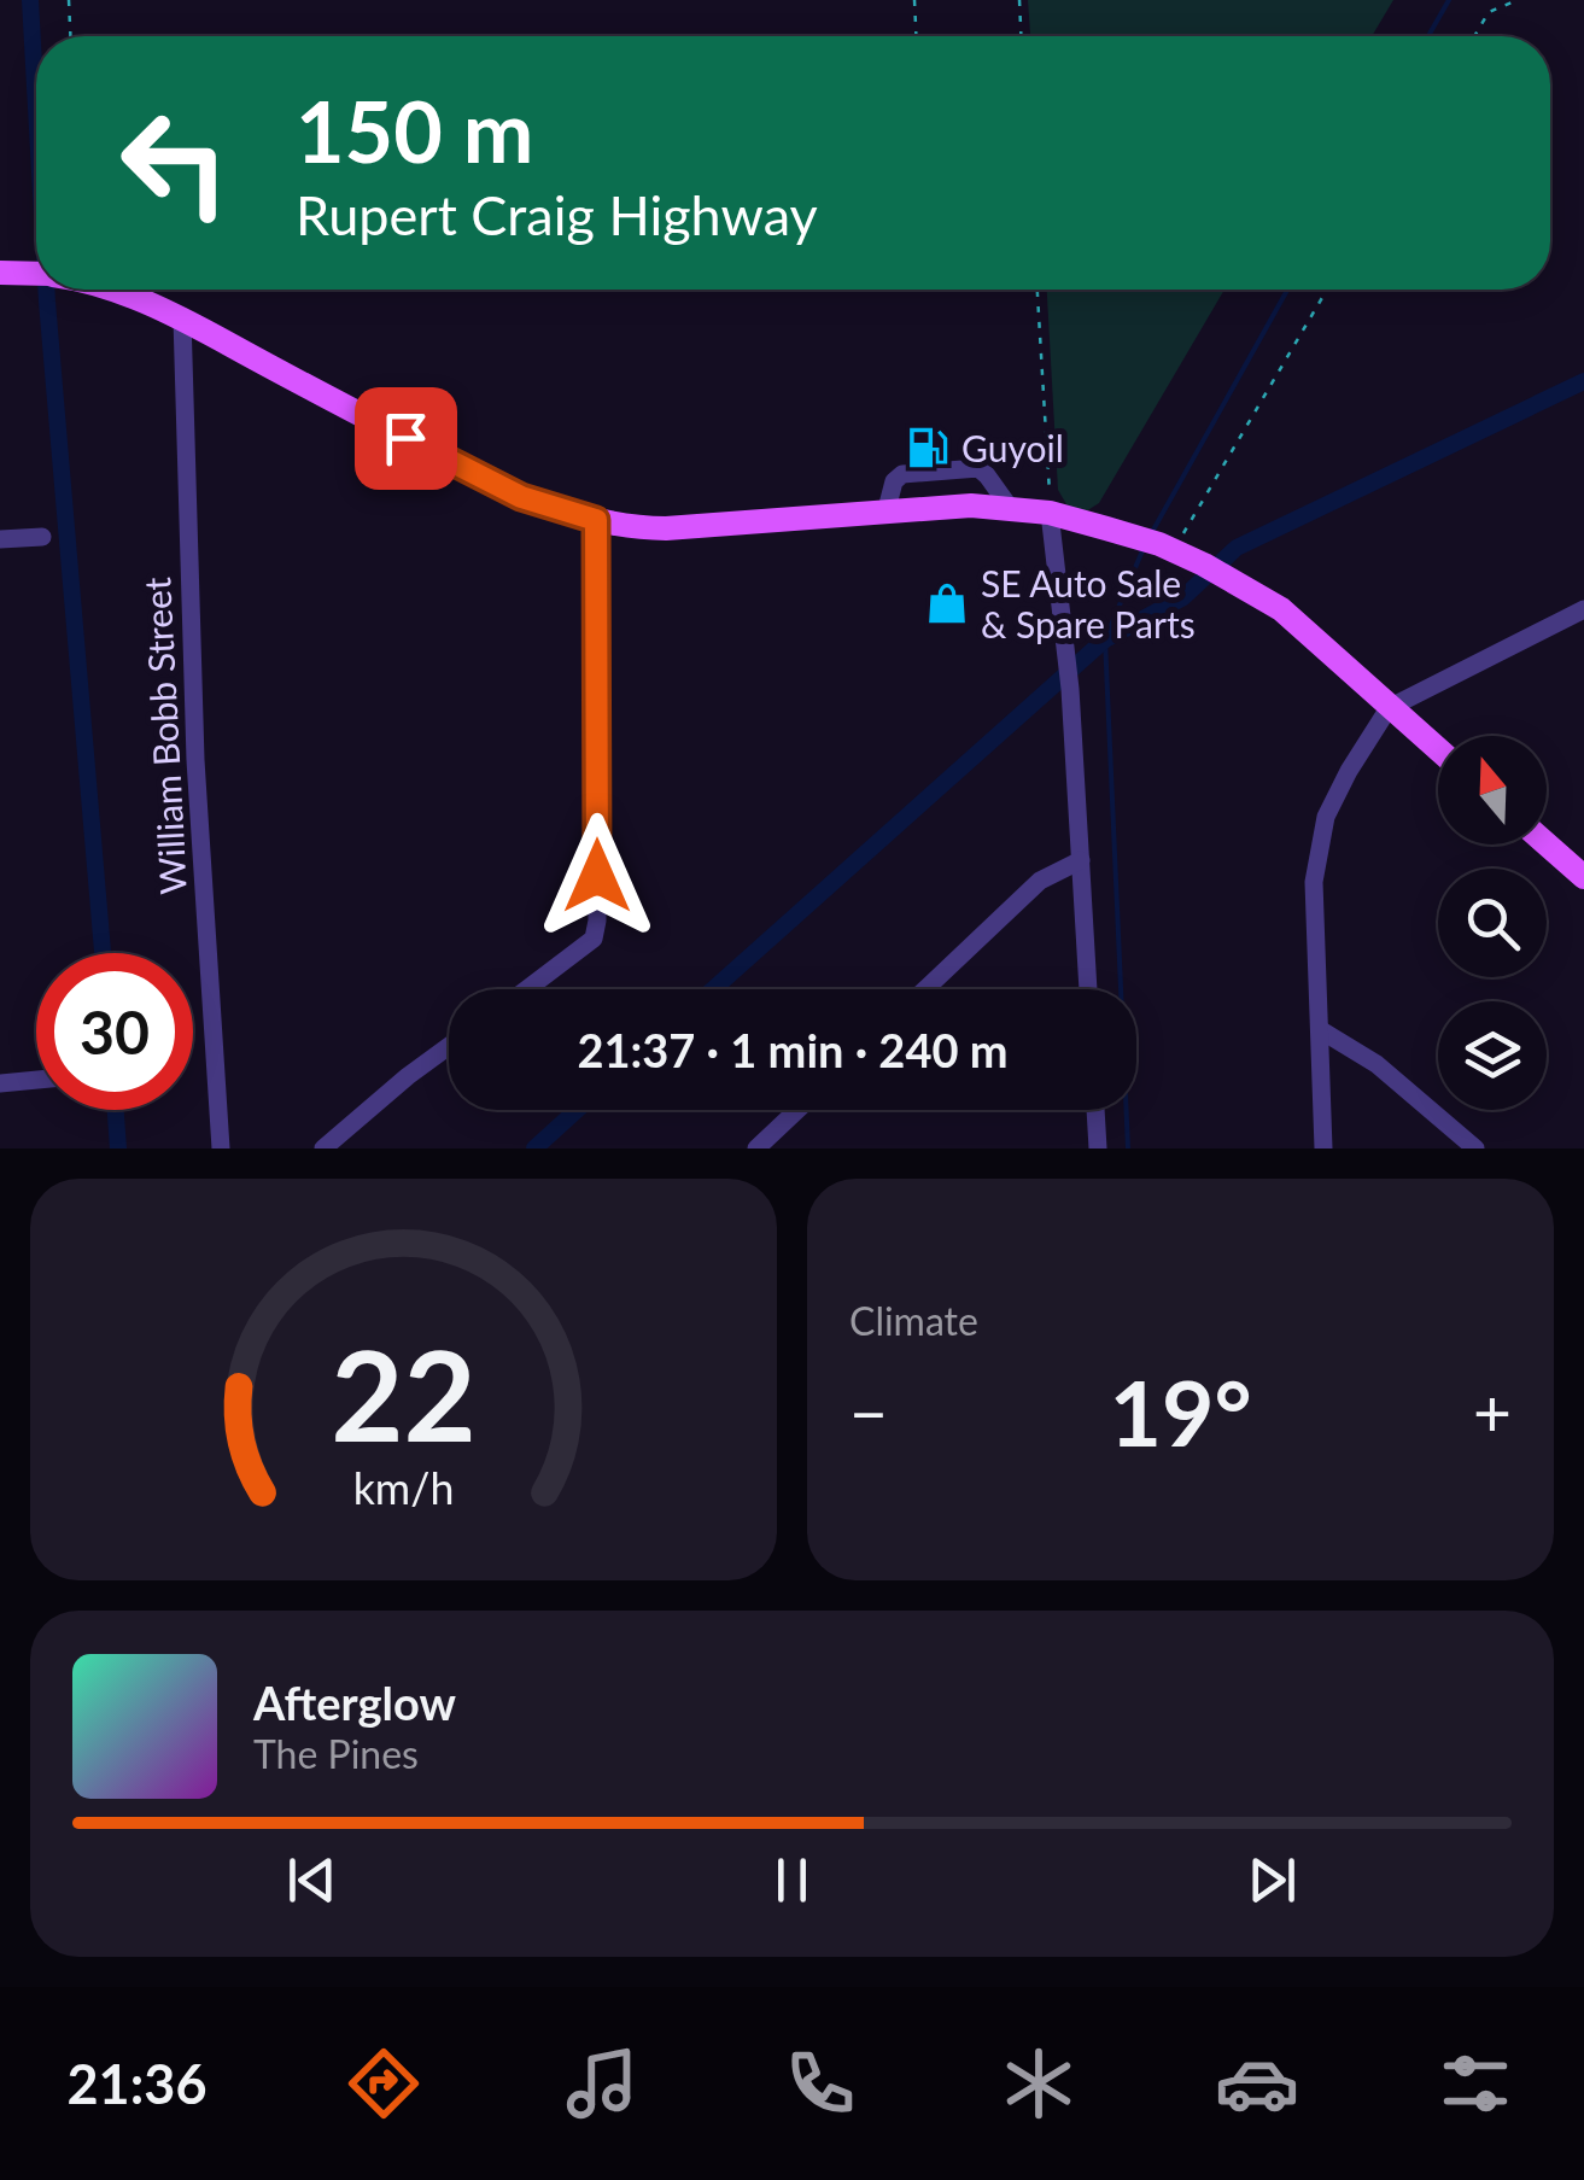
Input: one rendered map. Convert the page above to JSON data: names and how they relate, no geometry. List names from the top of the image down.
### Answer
{
  "streets": {
    "street": ["William Bobb Street"]
  },
  "places": {
    "fuel station": ["Guyoil"],
    "shop": ["SE Auto Sale & Spare Parts"]
  },
  "north": "top",
  "page": {
    "turn": ["150 m", "Rupert Craig Highway"],
    "limit": "30",
    "trip": "21:37 · 1 min · 240 m",
    "tile": "Climate",
    "heat": ["−", "19°", "+"],
    "song": ["Afterglow", "The Pines"],
    "tabs": "21:36",
    "gauge": ["22", "km/h"]
  }
}
